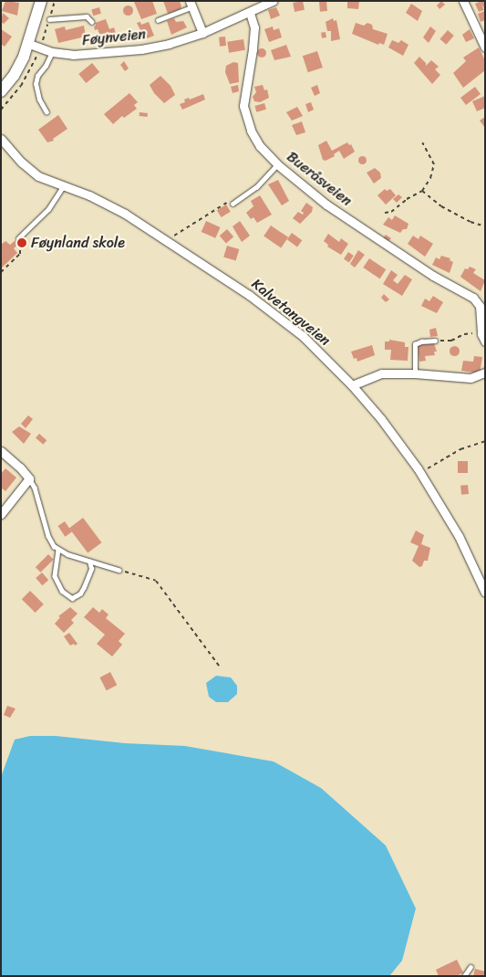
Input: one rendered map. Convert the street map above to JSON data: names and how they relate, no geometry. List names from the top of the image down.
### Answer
{
  "streets": {
    "street": ["Føynveien", "Bueråsveien", "Kalvetangveien"]
  },
  "crossings": [
    ["Føynveien", "Bueråsveien"]
  ],
  "places": ["Føynland skole"]
}
